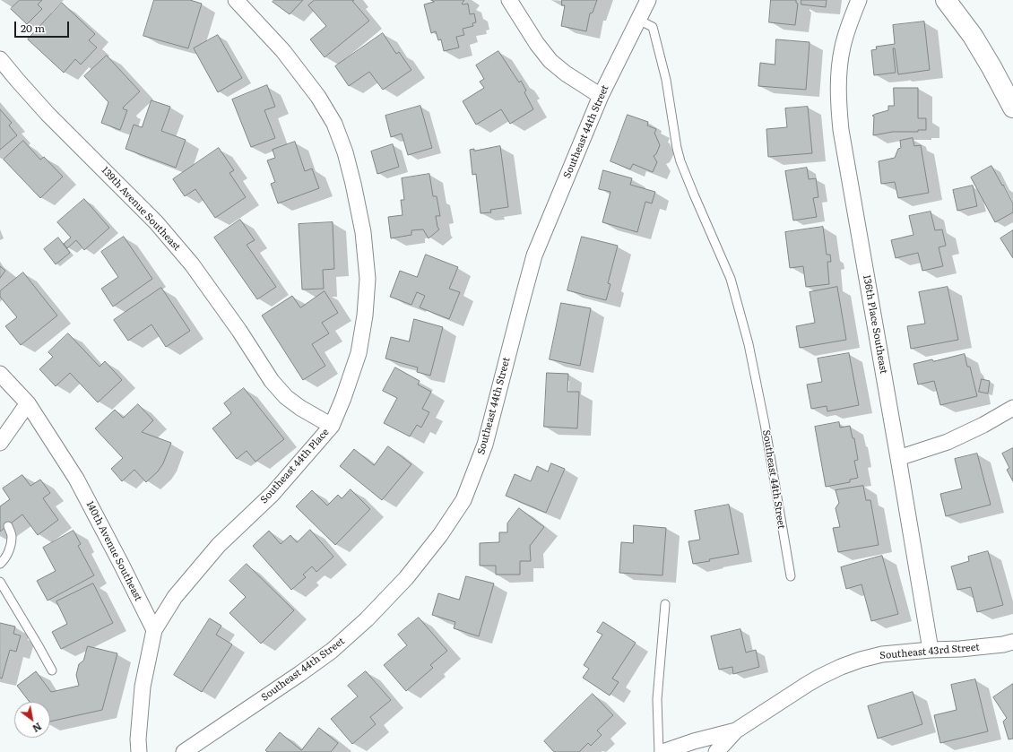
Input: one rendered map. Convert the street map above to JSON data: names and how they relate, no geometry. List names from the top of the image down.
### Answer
{
  "streets": {
    "street": [
      "Southeast 44th Street",
      "139th Avenue Southeast",
      "136th Place Southeast",
      "Southeast 44th Place",
      "140th Avenue Southeast",
      "Southeast 43rd Street"
    ]
  },
  "crossings": [
    ["139th Avenue Southeast", "Southeast 44th Place"],
    ["136th Place Southeast", "Southeast 43rd Street"],
    ["Southeast 44th Place", "140th Avenue Southeast"]
  ],
  "scale_bar": "20 m",
  "north": "bottom right"
}
